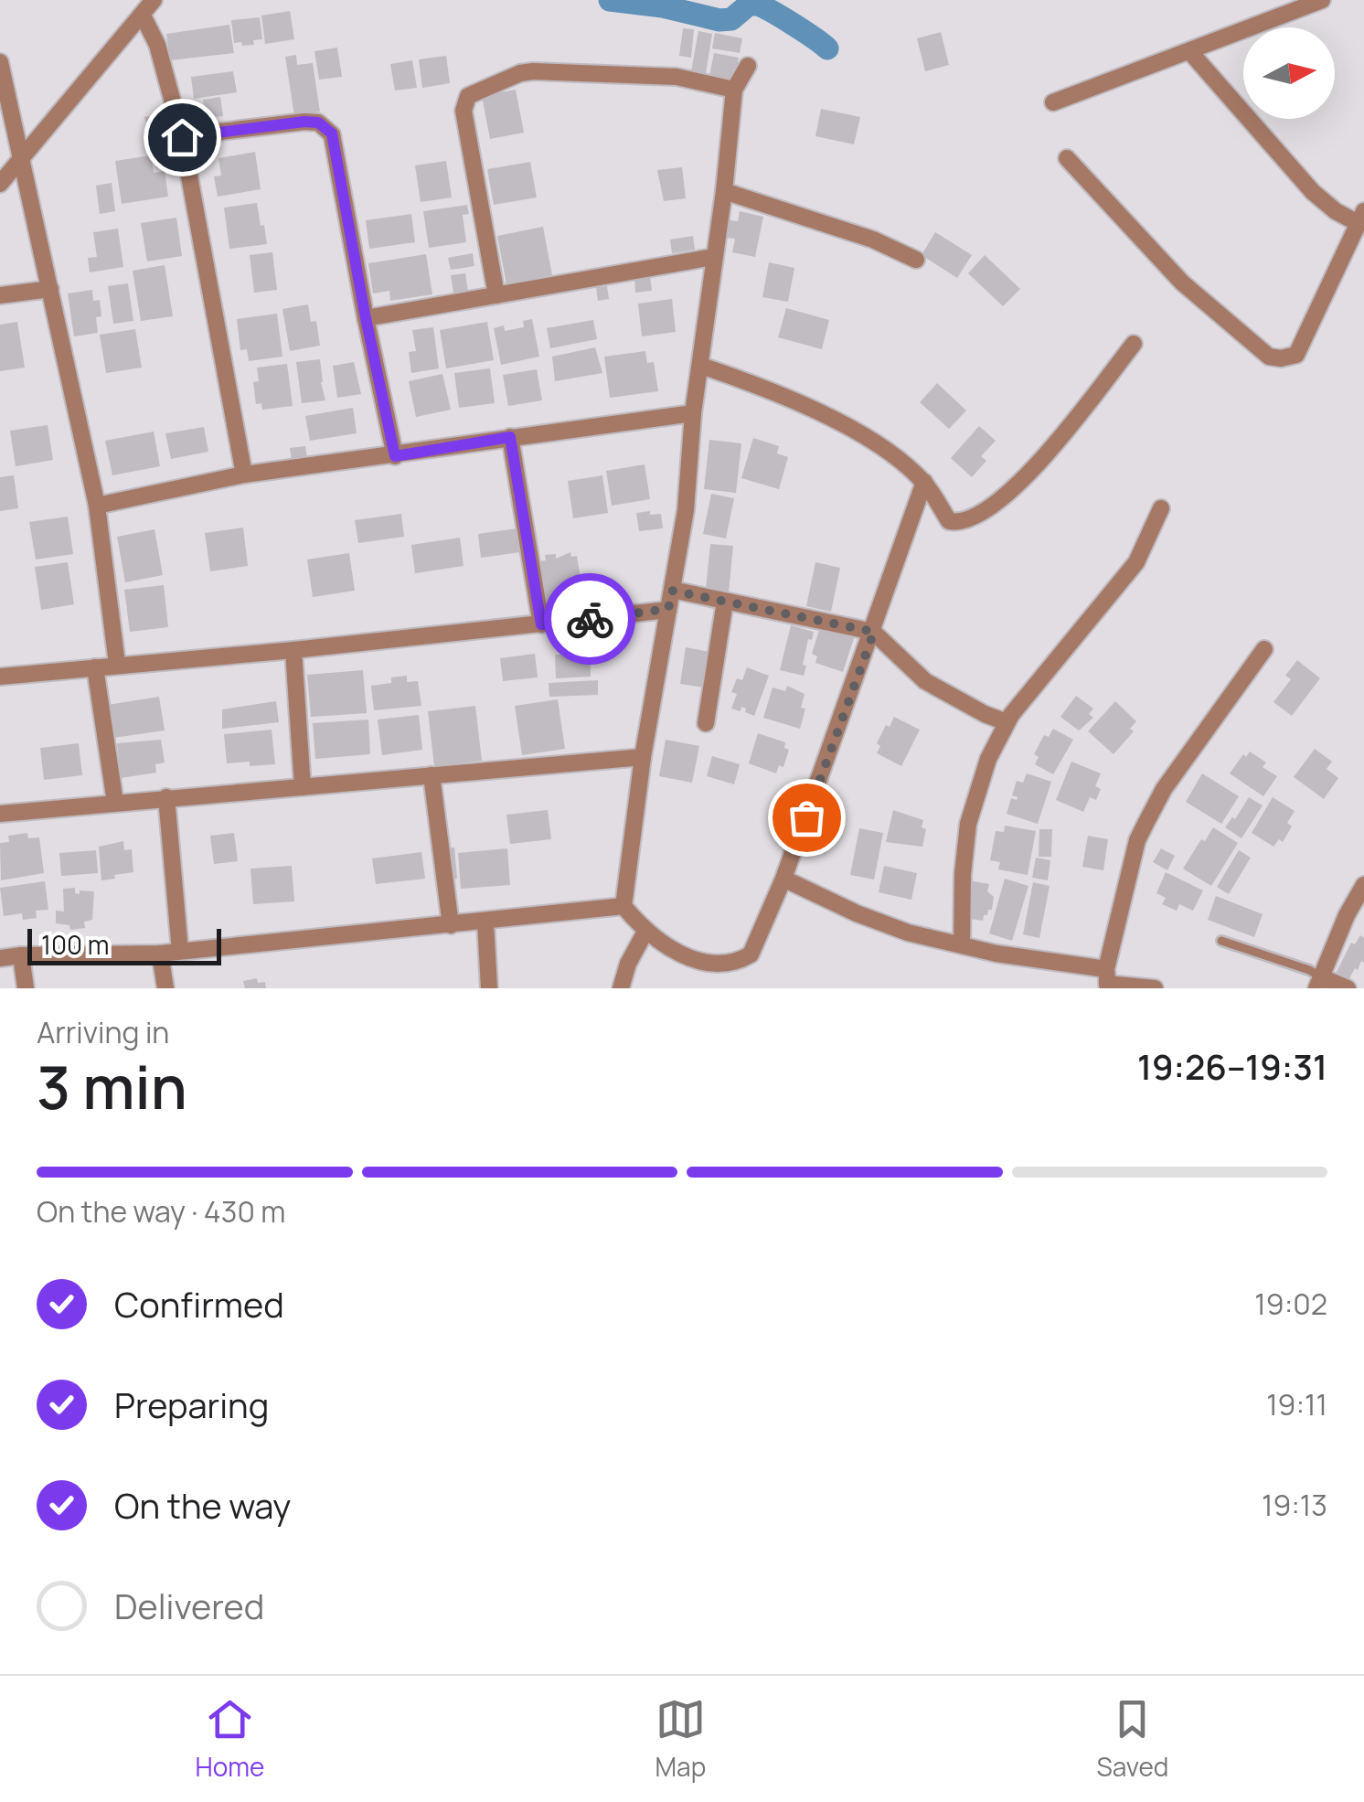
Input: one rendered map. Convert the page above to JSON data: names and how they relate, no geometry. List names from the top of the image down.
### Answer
{
  "scale_bar": "100 m",
  "north": "right",
  "page": {
    "scale": "100 m",
    "heading": ["3 min", "Arriving in", "19:26–19:31"],
    "bar": "On the way · 430 m",
    "list": [
      ["Confirmed", "19:02"],
      ["Preparing", "19:11"],
      ["On the way", "19:13"],
      "Delivered"
    ],
    "tabs": ["Home", "Map", "Saved"]
  }
}
